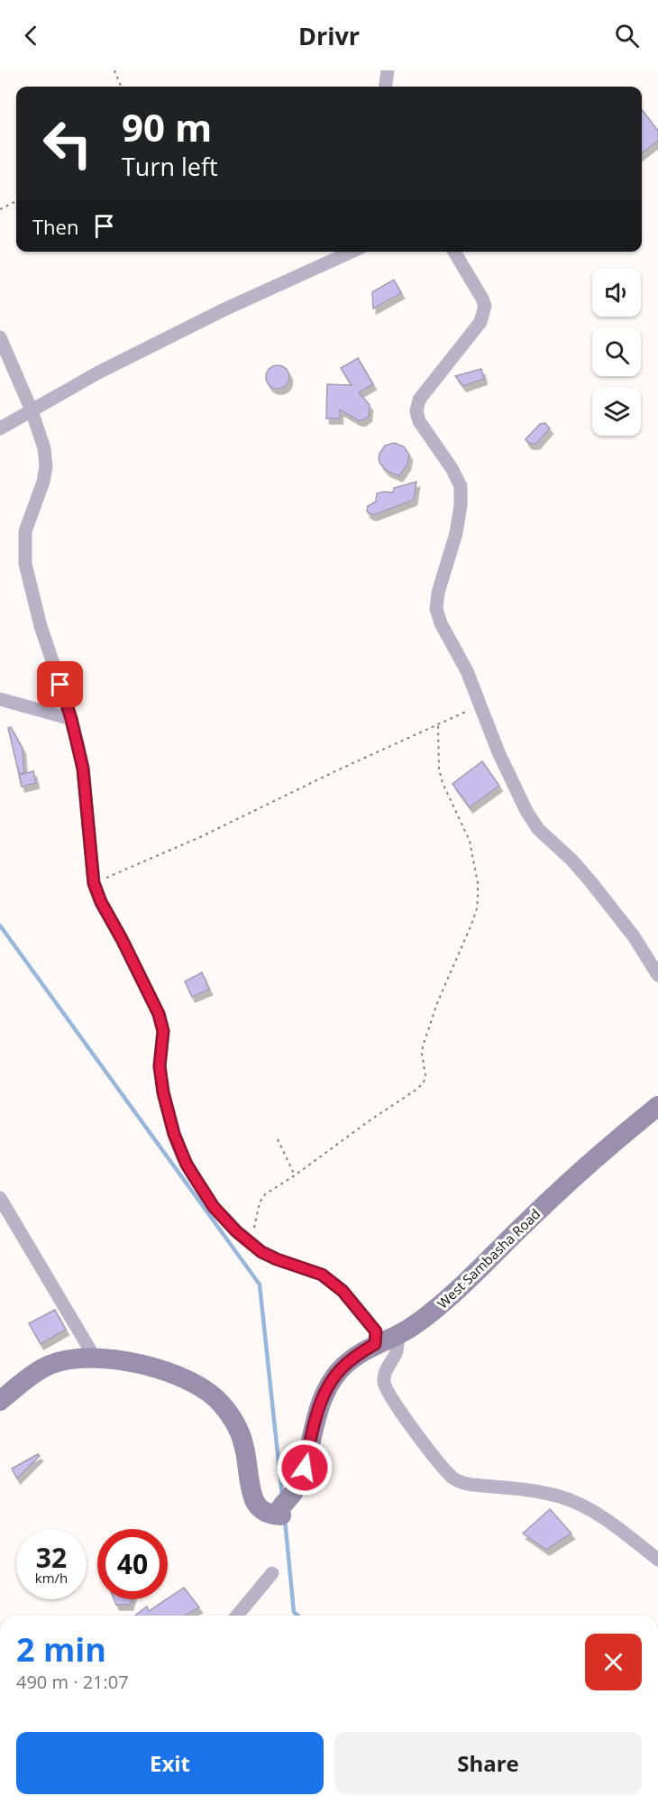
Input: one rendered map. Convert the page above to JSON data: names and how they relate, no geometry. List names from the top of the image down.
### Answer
{
  "streets": {
    "street": ["West Sambasha Road"]
  },
  "page": {
    "header": "Drivr",
    "turn": ["90 m", "Turn left"],
    "then": "Then",
    "speed": "32 km/h",
    "limit": "40",
    "heading": ["2 min", "490 m · 21:07"],
    "buttons": ["Exit", "Share"]
  }
}
